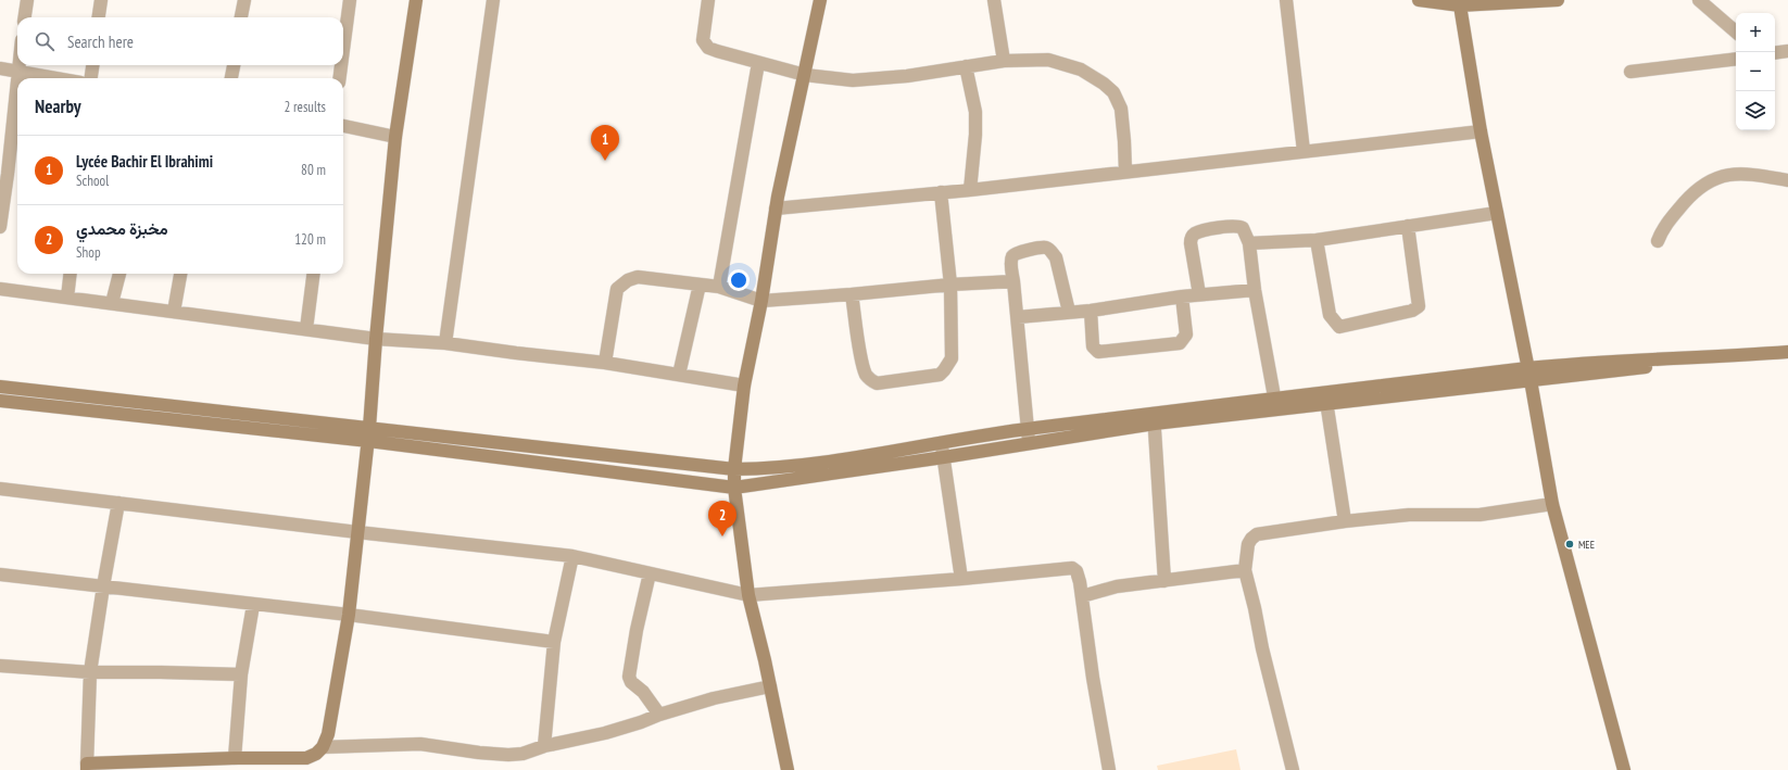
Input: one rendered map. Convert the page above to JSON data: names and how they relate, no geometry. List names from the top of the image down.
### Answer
{
  "places": ["MEE"],
  "page": {
    "map_buttons": ["+", "−"],
    "search": "Search here",
    "heading": ["Nearby", "2 results"],
    "pins": ["1", "2"],
    "list": [
      {
        "mark": "1",
        "name": "Lycée Bachir El Ibrahimi",
        "note": "School",
        "value": "80 m"
      },
      {
        "mark": "2",
        "name": "مخبزة محمدي",
        "note": "Shop",
        "value": "120 m"
      }
    ]
  }
}
